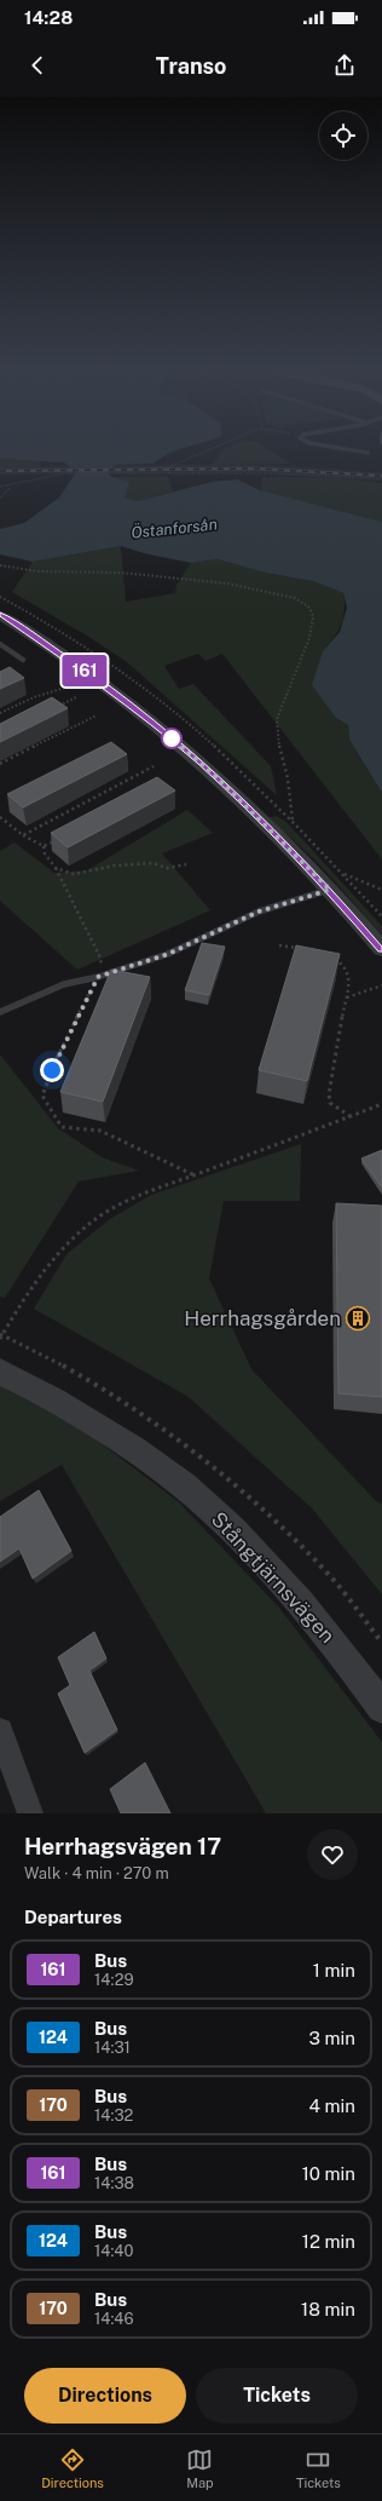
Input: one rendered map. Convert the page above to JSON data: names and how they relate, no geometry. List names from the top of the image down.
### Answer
{
  "streets": {
    "street": ["Stångtjärnsvägen"]
  },
  "water": ["Östanforsån"],
  "places": {
    "building": ["Herrhagsgården"]
  },
  "lines": ["bus line 161"],
  "page": {
    "status": "14:28",
    "header": "Transo",
    "on_map": "161",
    "heading": [
      ["Herrhagsvägen 17", "Walk · 4 min · 270 m"],
      "Departures"
    ],
    "list": [
      {
        "mark": "161",
        "name": "Bus",
        "note": "14:29",
        "value": "1 min"
      },
      {
        "mark": "124",
        "name": "Bus",
        "note": "14:31",
        "value": "3 min"
      },
      {
        "mark": "170",
        "name": "Bus",
        "note": "14:32",
        "value": "4 min"
      },
      {
        "mark": "161",
        "name": "Bus",
        "note": "14:38",
        "value": "10 min"
      },
      {
        "mark": "124",
        "name": "Bus",
        "note": "14:40",
        "value": "12 min"
      },
      {
        "mark": "170",
        "name": "Bus",
        "note": "14:46",
        "value": "18 min"
      }
    ],
    "buttons": ["Directions", "Tickets"],
    "tabs": ["Directions", "Map", "Tickets"]
  }
}
